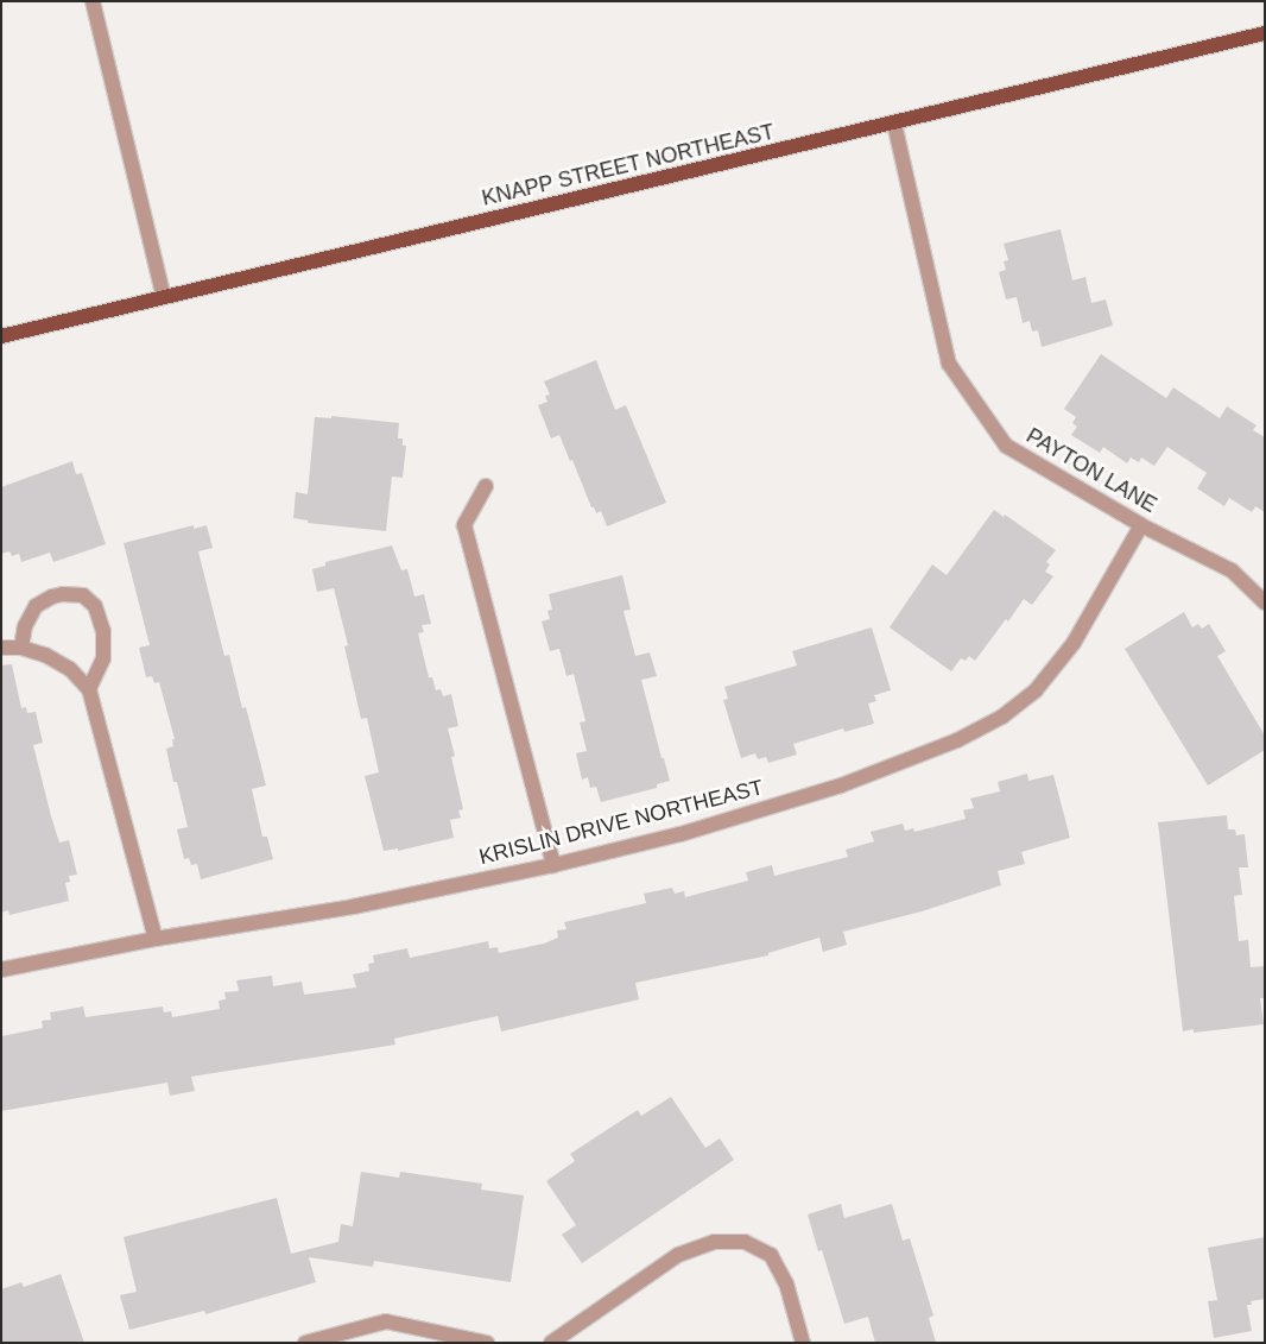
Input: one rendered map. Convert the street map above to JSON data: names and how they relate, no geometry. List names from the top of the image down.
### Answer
{
  "streets": {
    "main road": ["KNAPP STREET NORTHEAST"],
    "street": ["PAYTON LANE", "KRISLIN DRIVE NORTHEAST"]
  },
  "crossings": [
    ["KNAPP STREET NORTHEAST", "PAYTON LANE"],
    ["PAYTON LANE", "KRISLIN DRIVE NORTHEAST"]
  ]
}
